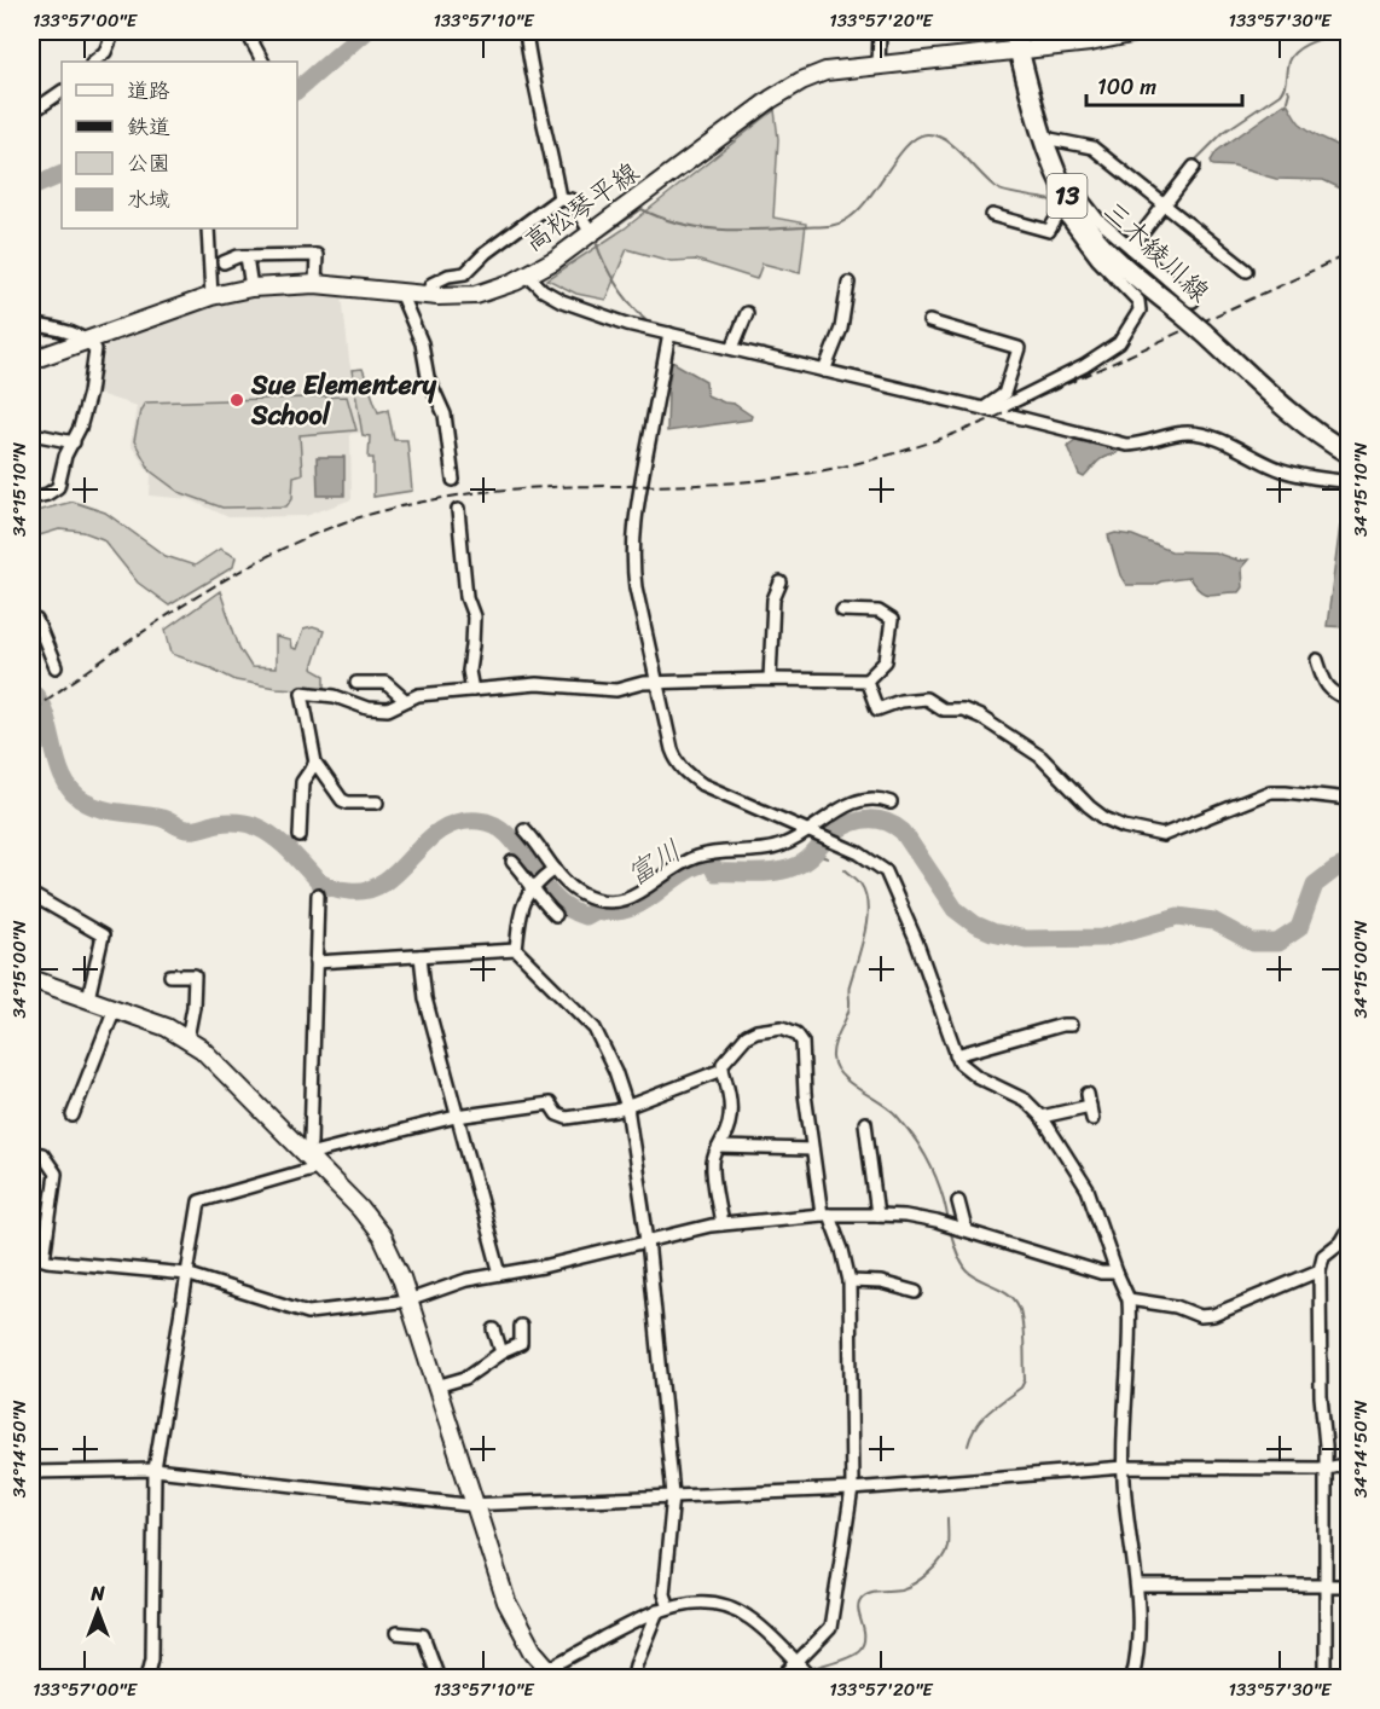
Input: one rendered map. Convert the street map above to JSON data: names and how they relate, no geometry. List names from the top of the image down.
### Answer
{
  "streets": {
    "main road": ["13", "高松琴平線", "三木綾川線"]
  },
  "crossings": [
    ["高松琴平線", "三木綾川線"]
  ],
  "water": ["富川"],
  "places": ["Sue Elementery School"],
  "legend": [
    "道路",
    "鉄道",
    "公園",
    "水域"
  ],
  "scale_bar": "100 m",
  "north": "top",
  "coordinates": [
    "133°57'00\"E",
    "133°57'10\"E",
    "133°57'20\"E",
    "133°57'30\"E",
    "34°15'10\"N",
    "34°15'00\"N",
    "34°14'50\"N"
  ]
}
